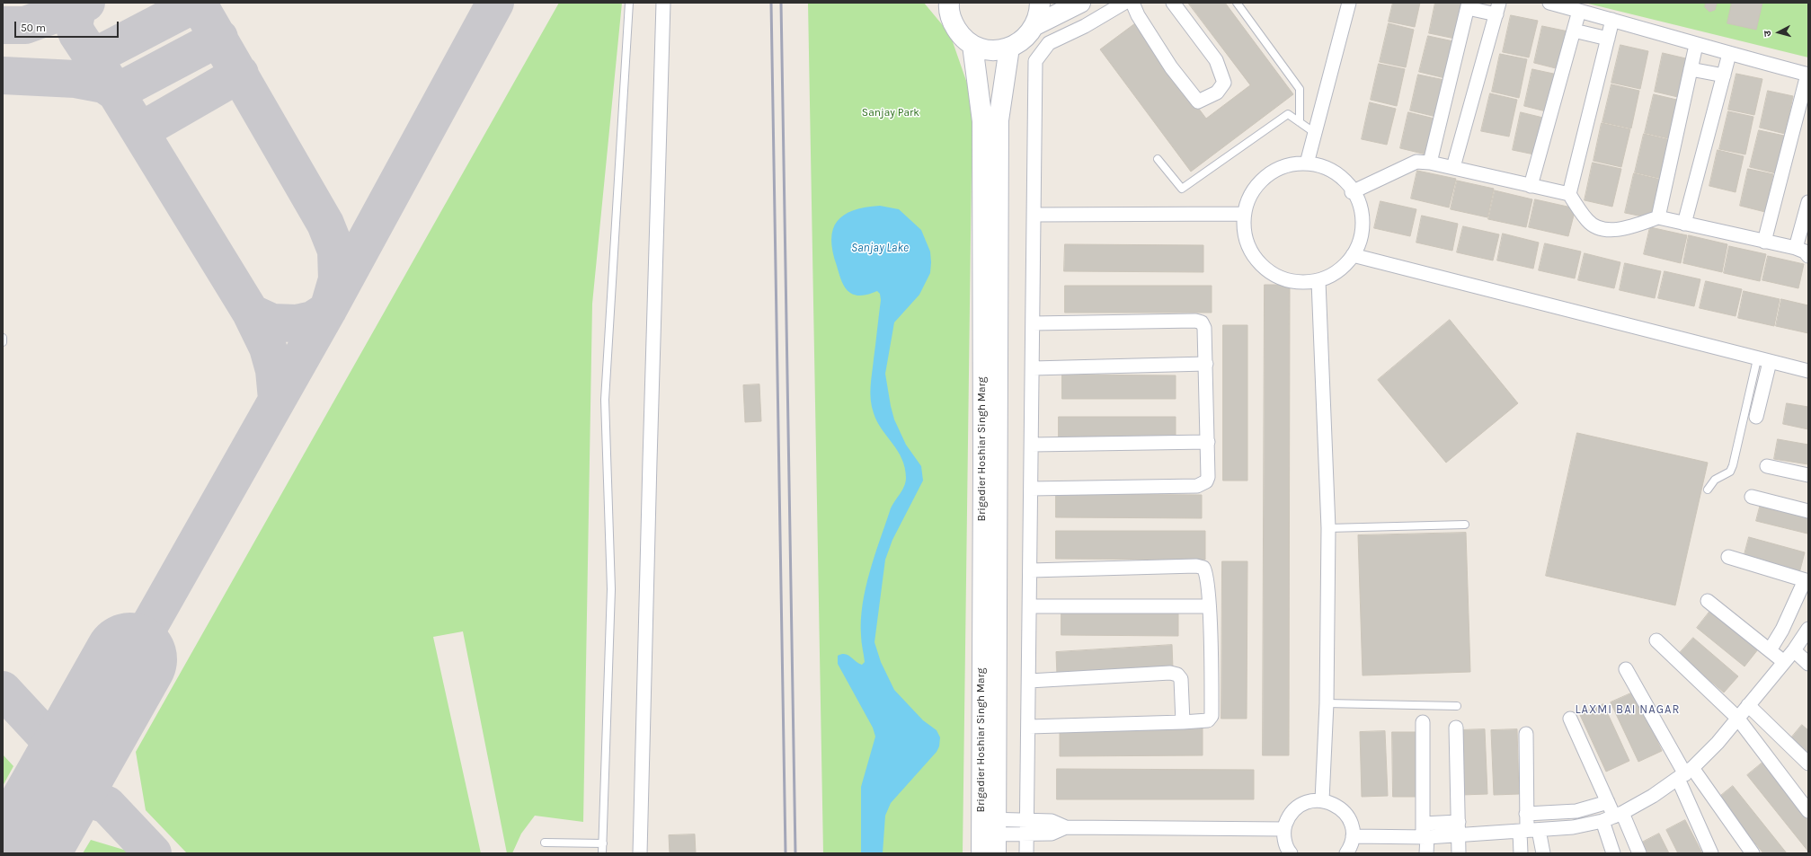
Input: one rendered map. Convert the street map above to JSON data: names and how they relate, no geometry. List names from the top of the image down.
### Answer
{
  "streets": {
    "street": ["Brigadier Hoshiar Singh Marg"]
  },
  "districts": ["LAXMI BAI NAGAR"],
  "water": ["Sanjay Lake"],
  "parks": ["Sanjay Park"],
  "scale_bar": "50 m",
  "north": "left"
}
